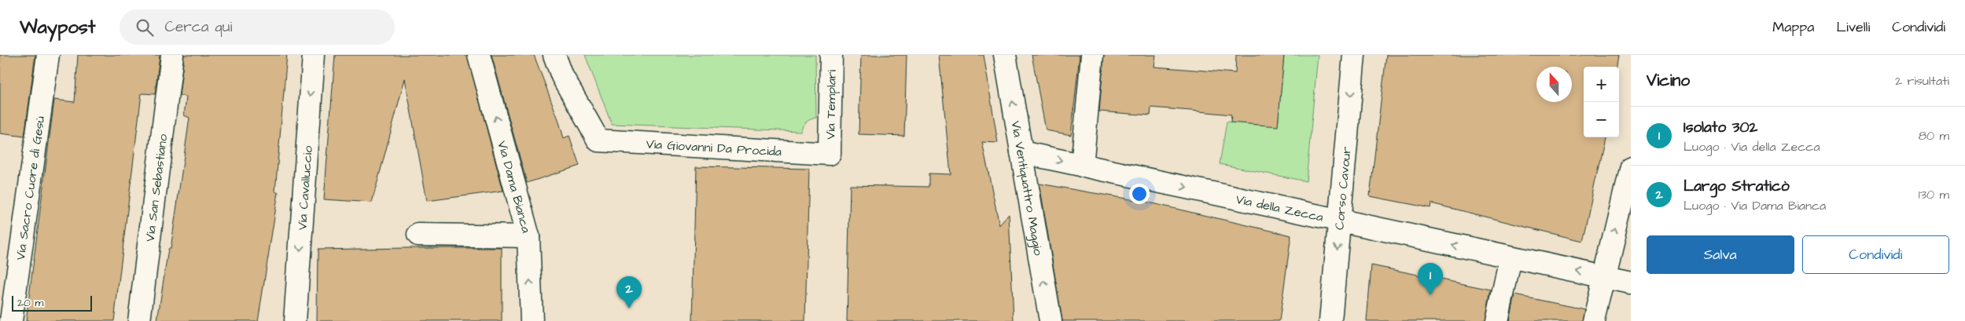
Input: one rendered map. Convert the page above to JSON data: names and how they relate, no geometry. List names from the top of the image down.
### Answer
{
  "streets": {
    "street": [
      "Via Templari",
      "Via Giovanni Da Procida",
      "Via Dama Bianca",
      "Via San Sebastiano",
      "Via Cavalluccio",
      "Via Ventiquattro Maggio",
      "Corso Cavour",
      "Via Sacro Cuore di Gesù",
      "Via della Zecca"
    ]
  },
  "crossings": [
    ["Via Templari", "Via Giovanni Da Procida"],
    ["Via Ventiquattro Maggio", "Via della Zecca"],
    ["Corso Cavour", "Via della Zecca"]
  ],
  "one_way": ["Via Dama Bianca", "Via Cavalluccio", "Corso Cavour"],
  "scale_bar": "20 m",
  "north": "top",
  "page": {
    "header": "Waypost",
    "search": "Cerca qui",
    "nav": ["Mappa", "Livelli", "Condividi"],
    "heading": ["Vicino", "2 risultati"],
    "map_buttons": ["+", "−"],
    "list": [
      {
        "mark": "1",
        "name": "Isolato 302",
        "note": "Luogo · Via della Zecca",
        "value": "80 m"
      },
      {
        "mark": "2",
        "name": "Largo Straticò",
        "note": "Luogo · Via Dama Bianca",
        "value": "130 m"
      }
    ],
    "buttons": ["Salva", "Condividi"],
    "pins": ["1", "2"],
    "scale": "20 m"
  }
}
